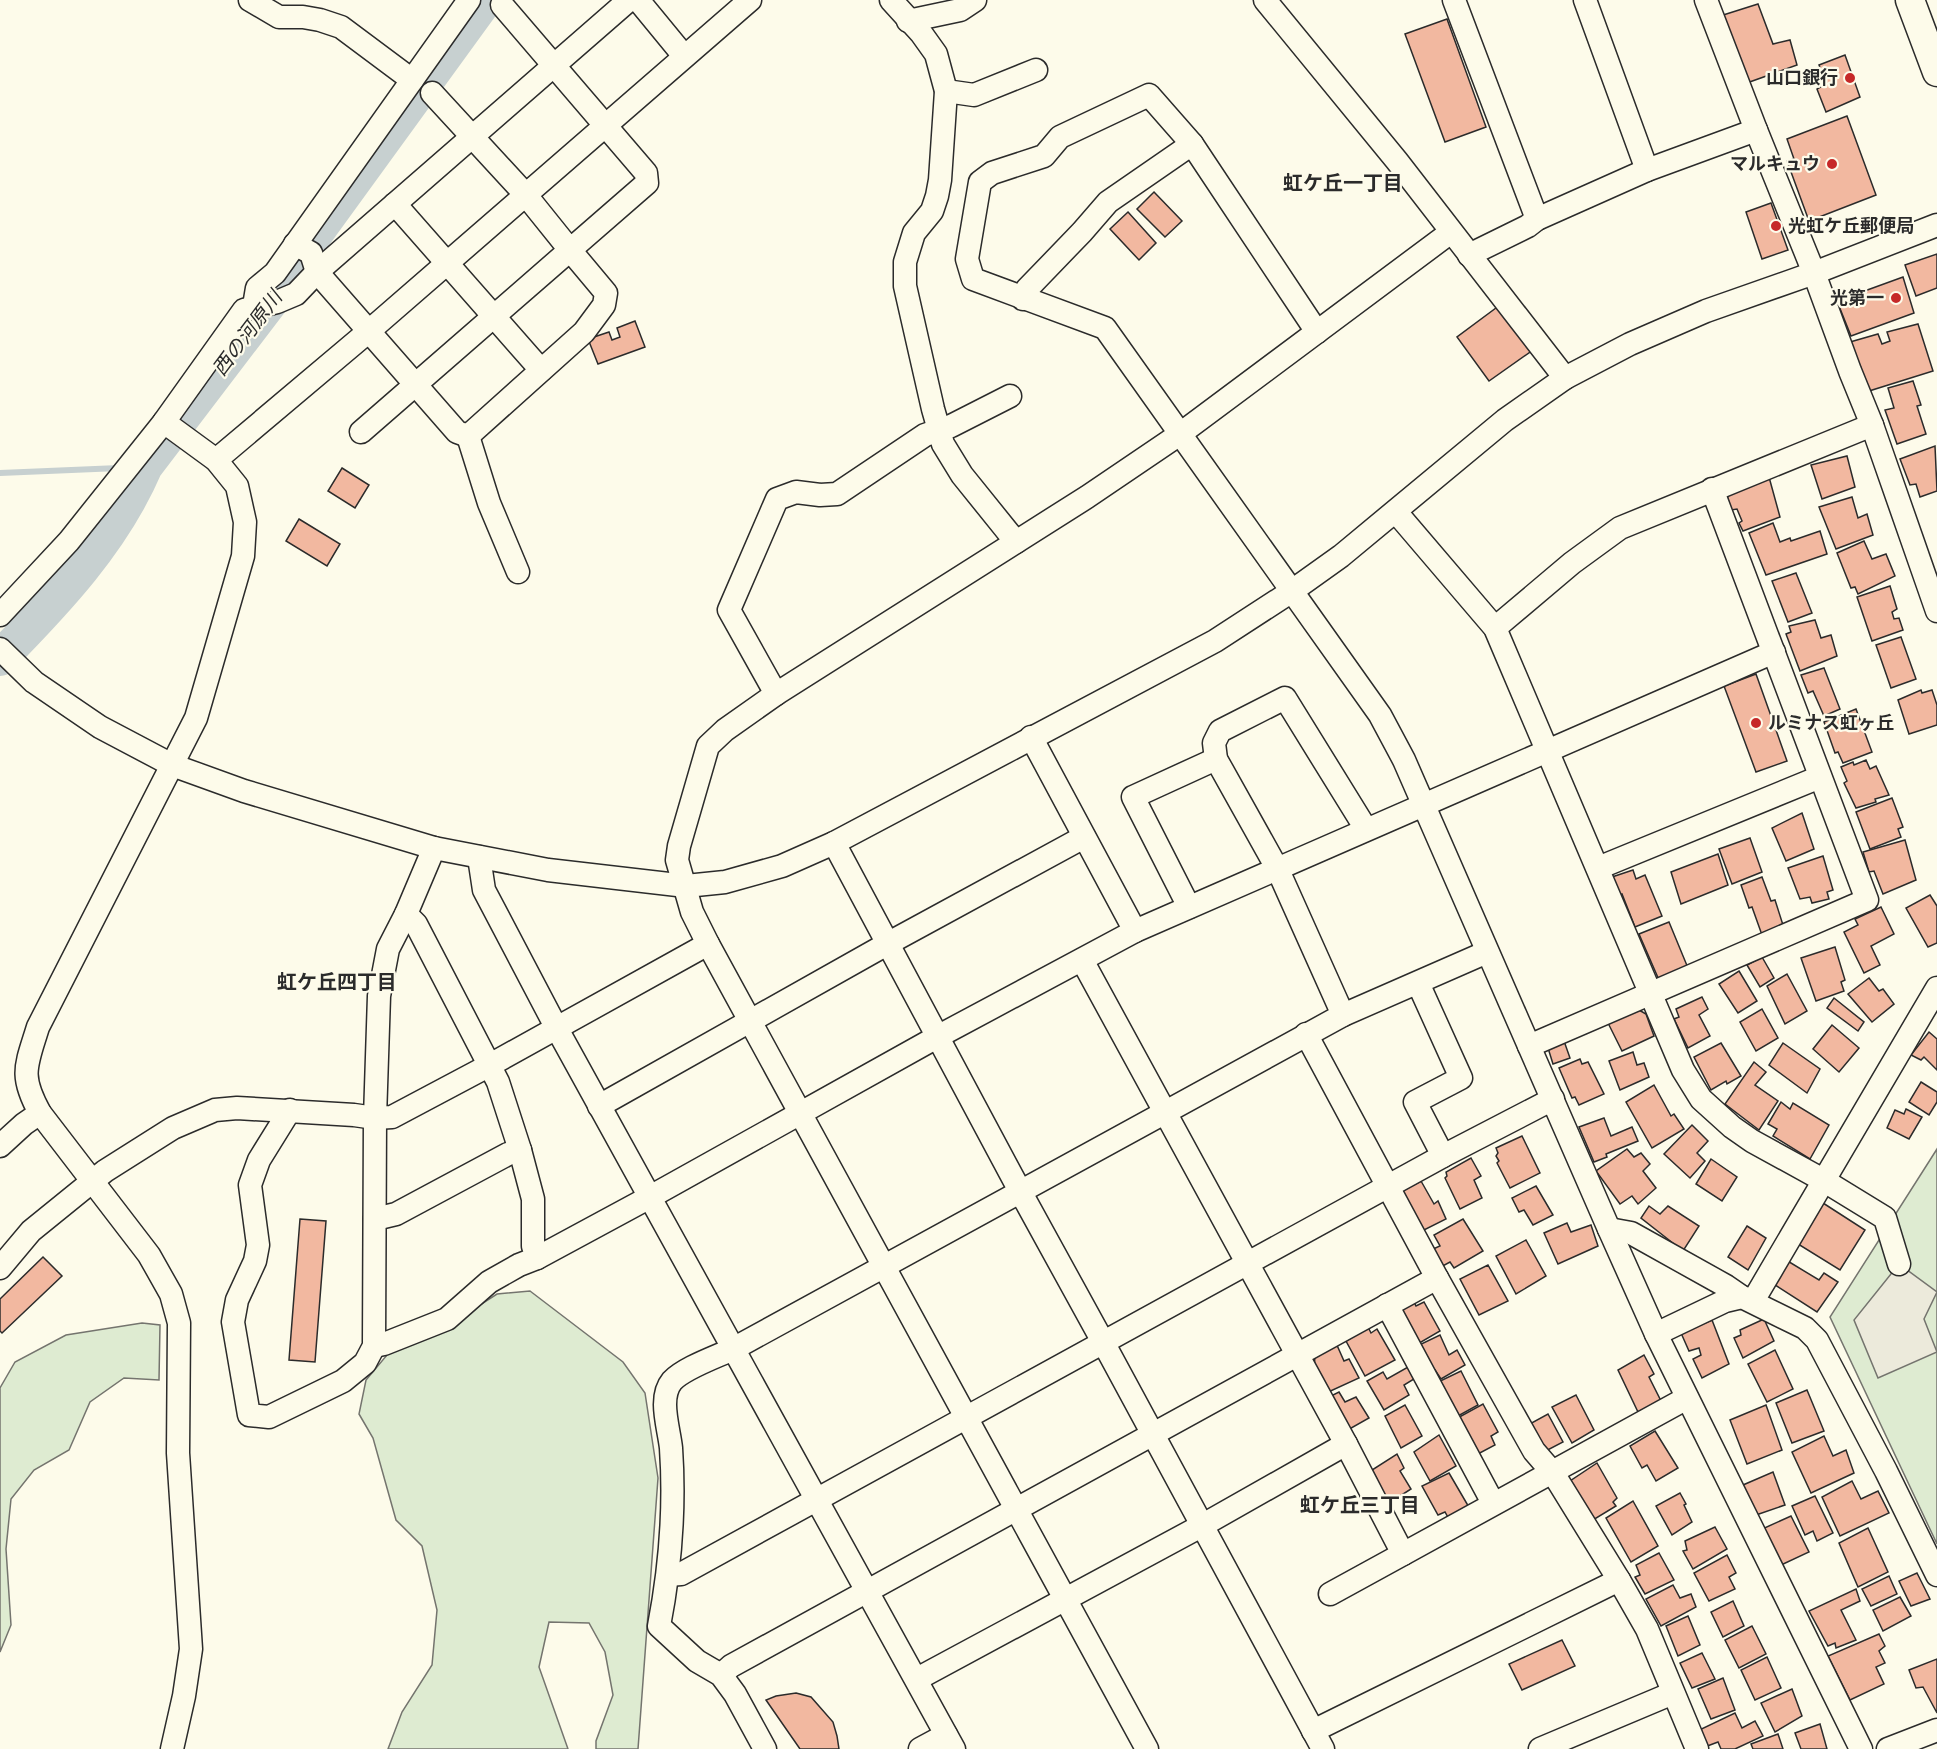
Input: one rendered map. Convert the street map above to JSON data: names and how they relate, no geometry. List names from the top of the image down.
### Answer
{
  "districts": ["虹ケ丘一丁目", "虹ケ丘四丁目", "虹ケ丘三丁目"],
  "water": ["西の河原川"],
  "places": [
    "山口銀行",
    "マルキュウ",
    "光虹ケ丘郵便局",
    "光第一",
    "ルミナス虹ヶ丘"
  ]
}
